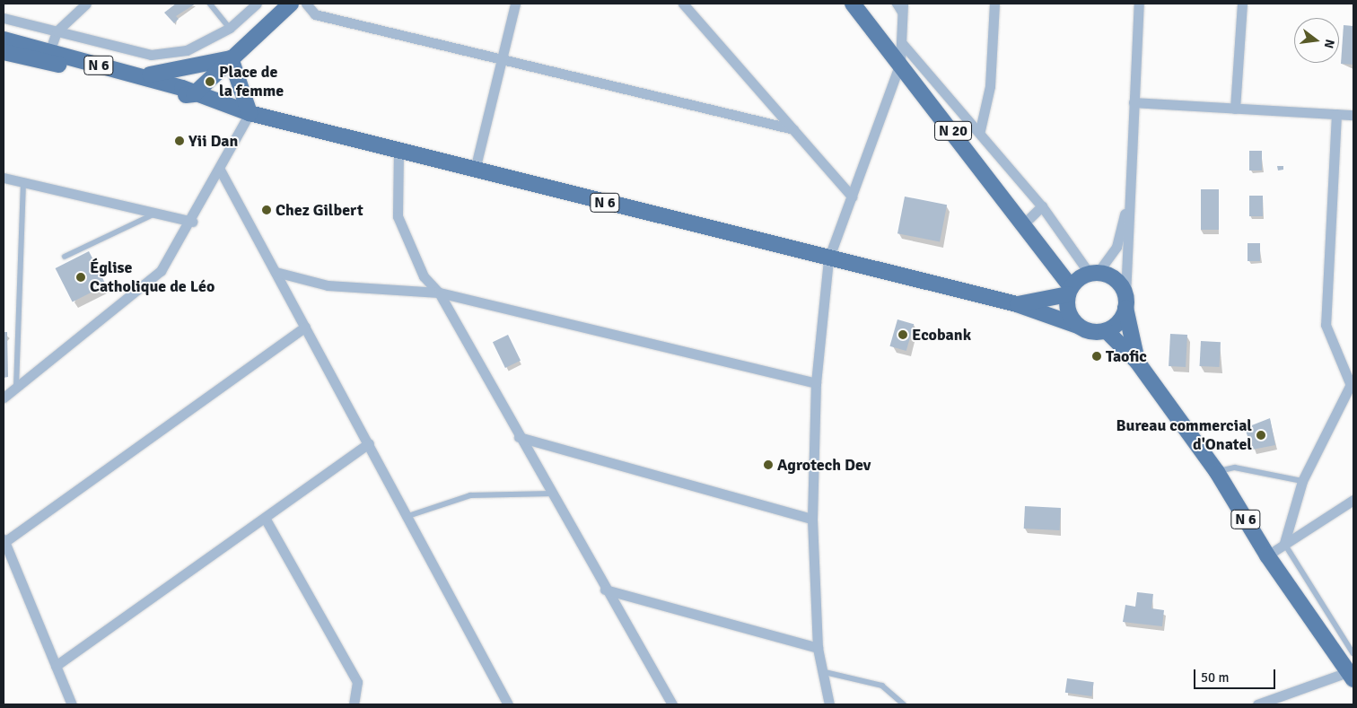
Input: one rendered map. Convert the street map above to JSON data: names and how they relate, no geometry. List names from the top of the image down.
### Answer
{
  "streets": {
    "main road": ["N 6", "N 20"]
  },
  "crossings": [
    ["N 6", "N 20"]
  ],
  "places": [
    "Place de la femme",
    "Yii Dan",
    "Chez Gilbert",
    "Église Catholique de Léo",
    "Ecobank",
    "Taofic",
    "Bureau commercial d'Onatel",
    "Agrotech Dev"
  ],
  "scale_bar": "50 m",
  "north": "right"
}
